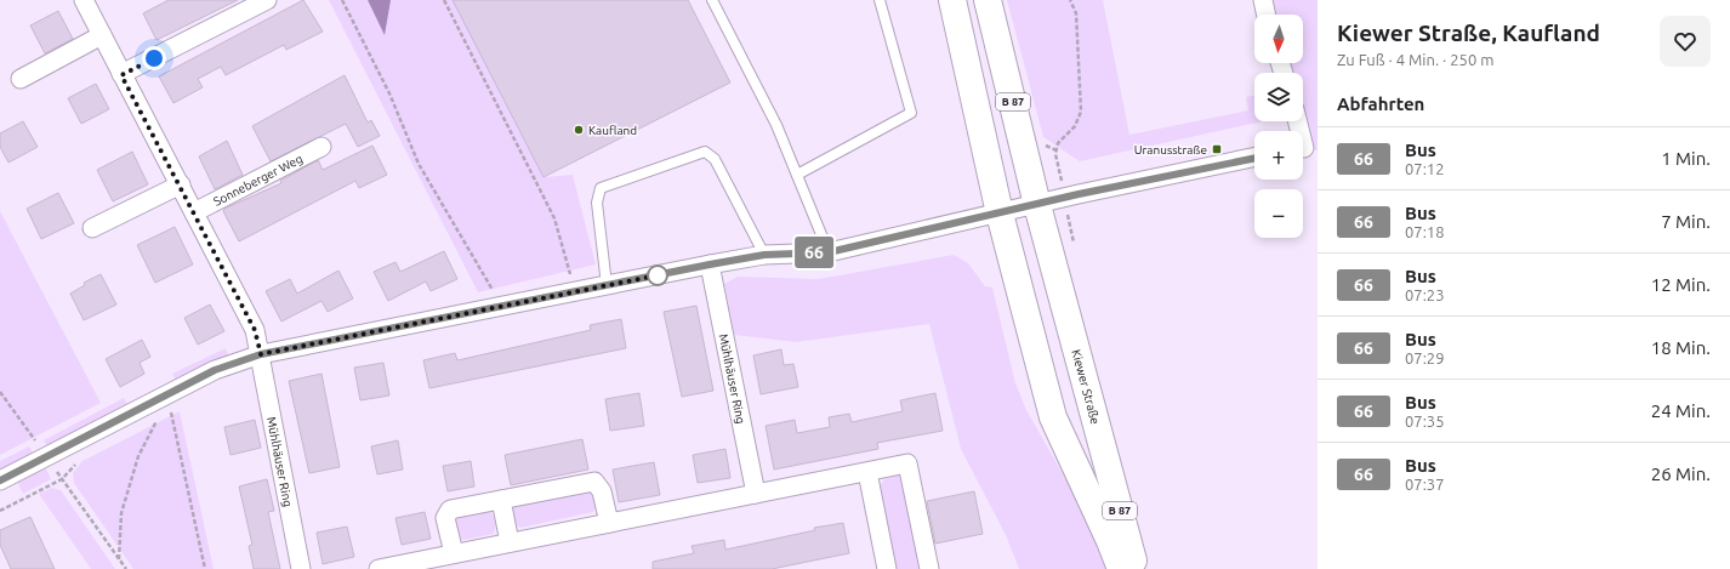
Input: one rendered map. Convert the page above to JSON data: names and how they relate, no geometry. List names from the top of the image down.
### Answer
{
  "streets": {
    "main road": ["B 87", "Kiewer Straße"],
    "street": ["Sonneberger Weg", "Mühlhäuser Ring"]
  },
  "places": {
    "other": ["Kaufland"],
    "transit": ["Uranusstraße"]
  },
  "lines": ["bus line 66"],
  "north": "bottom",
  "page": {
    "on_map": "66",
    "heading": [
      ["Kiewer Straße, Kaufland", "Zu Fuß · 4 Min. · 250 m"],
      "Abfahrten"
    ],
    "map_buttons": ["+", "−"],
    "list": [
      {
        "mark": "66",
        "name": "Bus",
        "note": "07:12",
        "value": "1 Min."
      },
      {
        "mark": "66",
        "name": "Bus",
        "note": "07:18",
        "value": "7 Min."
      },
      {
        "mark": "66",
        "name": "Bus",
        "note": "07:23",
        "value": "12 Min."
      },
      {
        "mark": "66",
        "name": "Bus",
        "note": "07:29",
        "value": "18 Min."
      },
      {
        "mark": "66",
        "name": "Bus",
        "note": "07:35",
        "value": "24 Min."
      },
      {
        "mark": "66",
        "name": "Bus",
        "note": "07:37",
        "value": "26 Min."
      }
    ]
  }
}
